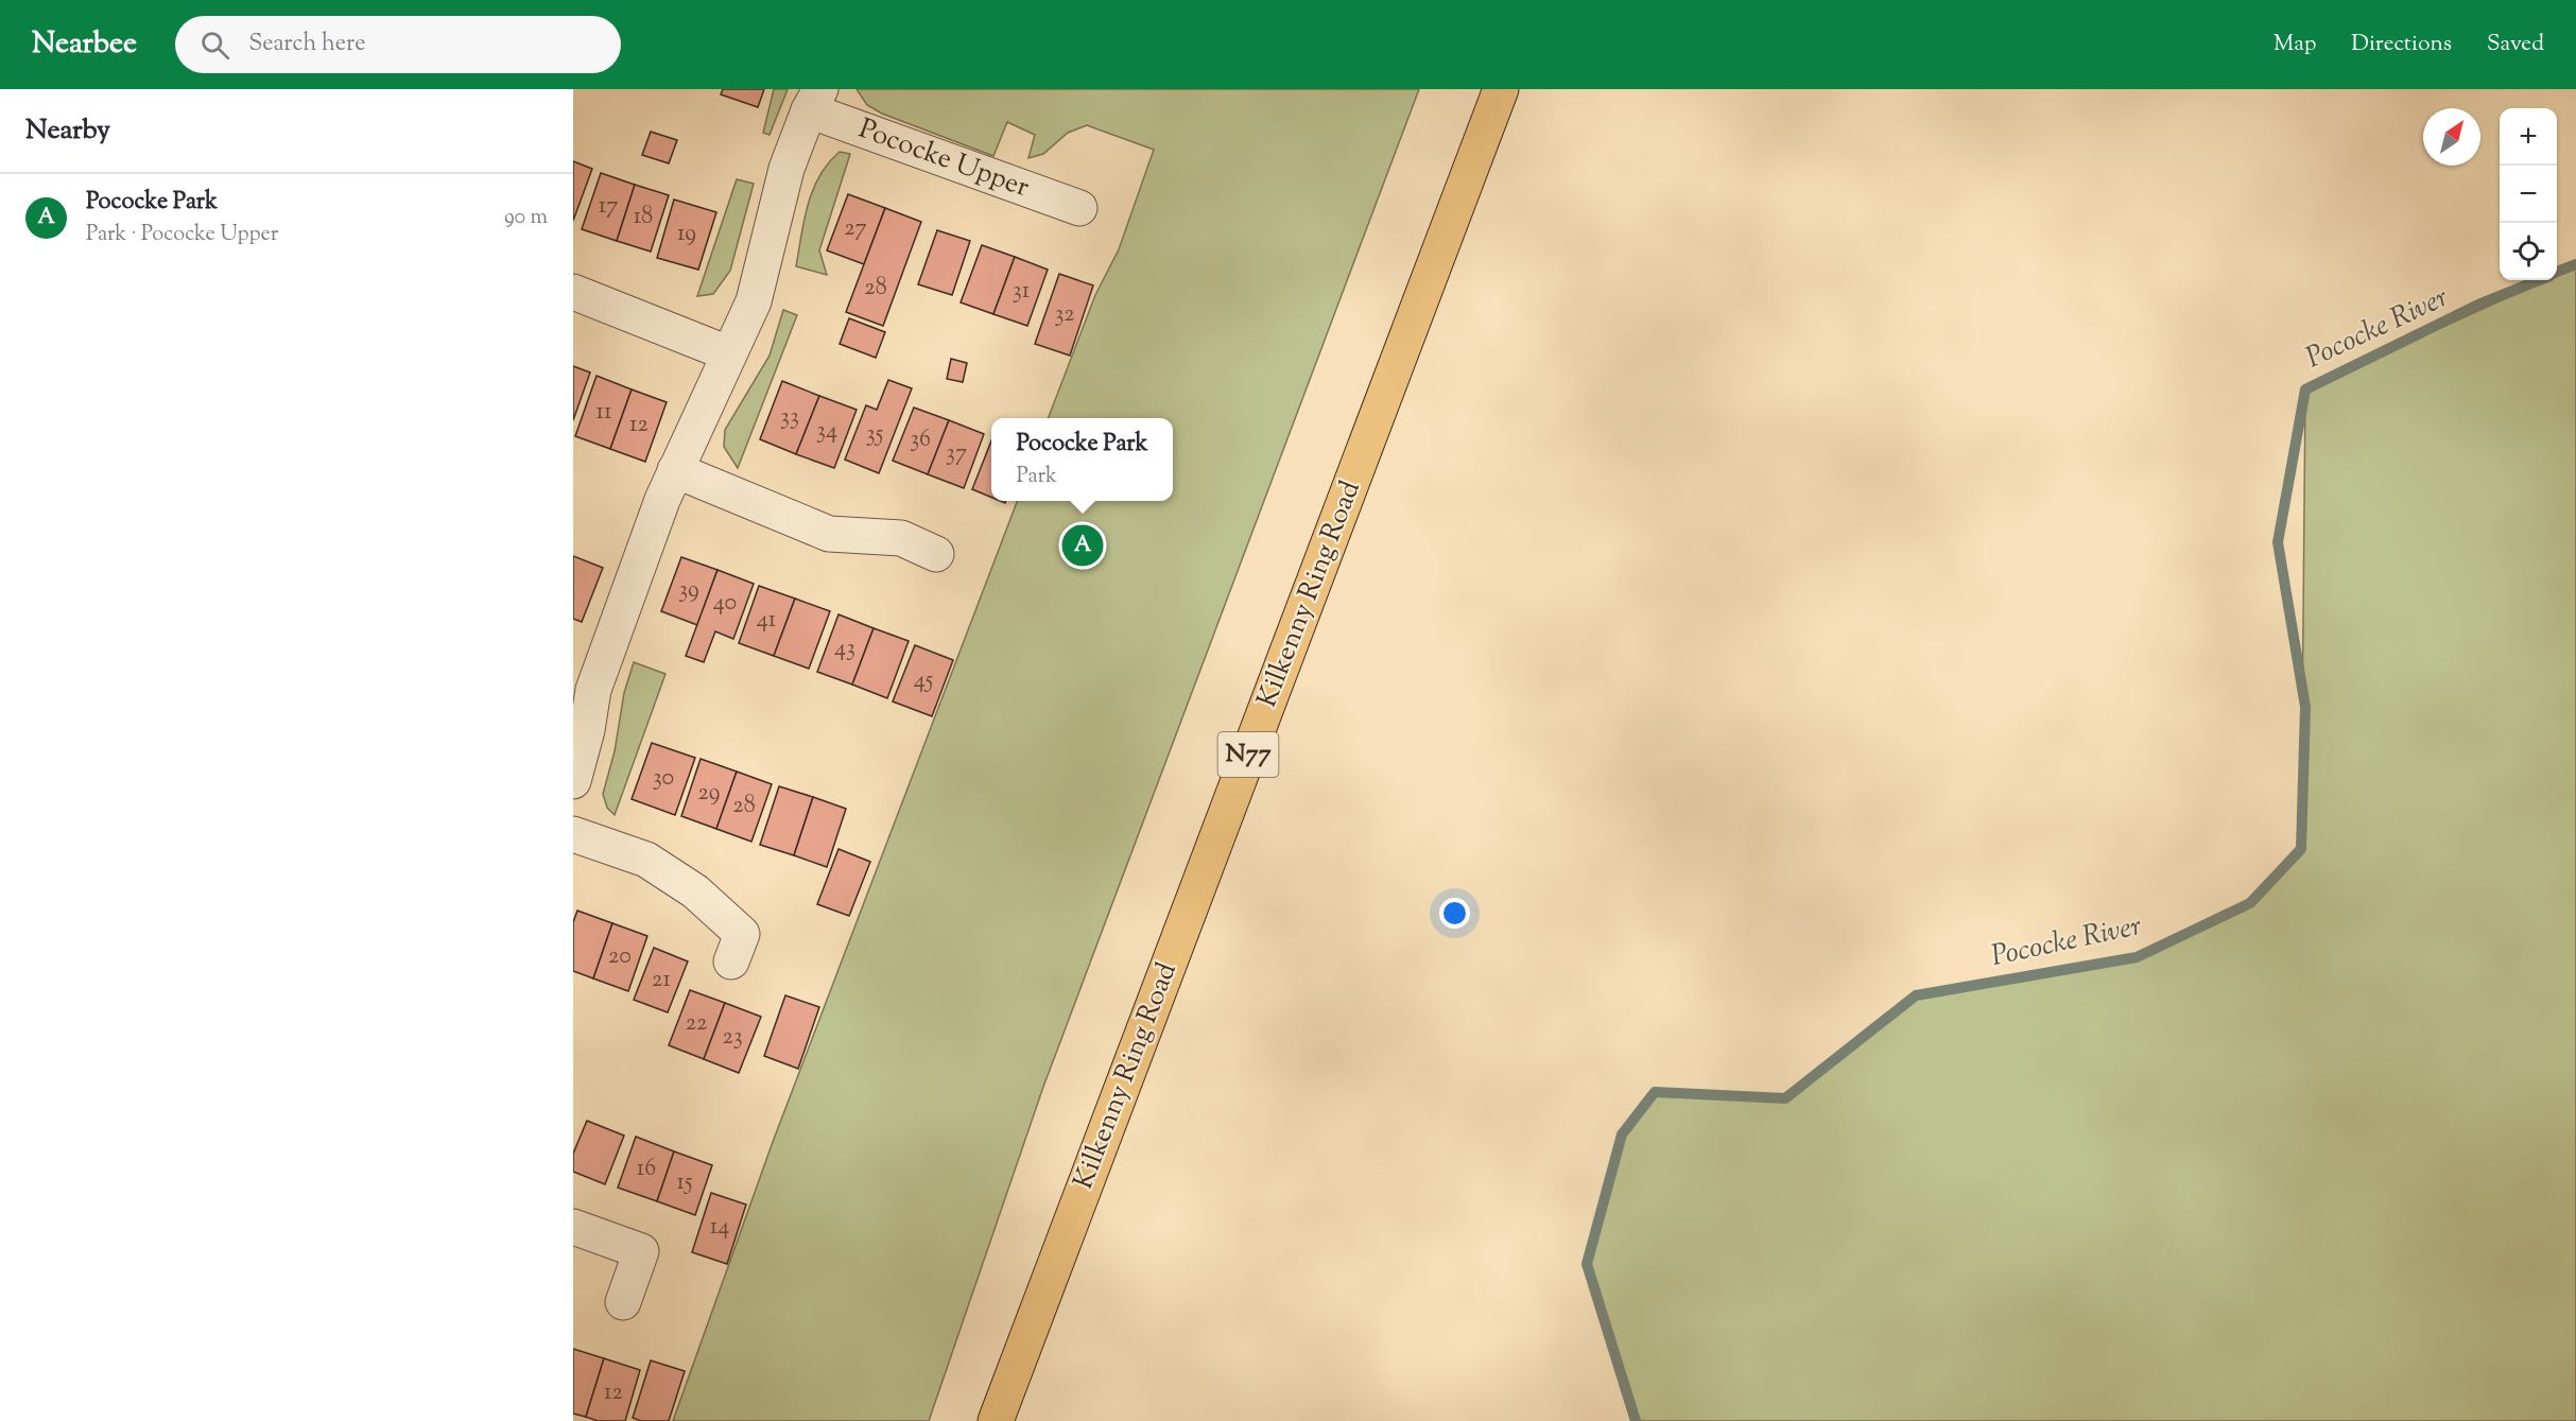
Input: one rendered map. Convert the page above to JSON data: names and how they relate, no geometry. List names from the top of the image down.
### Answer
{
  "streets": {
    "main road": ["Kilkenny Ring Road", "N77"],
    "street": ["Pococke Upper"]
  },
  "water": ["Pococke River"],
  "house_numbers": [
    "17",
    "18",
    "27",
    "19",
    "28",
    "31",
    "32",
    "11",
    "33",
    "12",
    "34",
    "35",
    "36",
    "37",
    "39",
    "40",
    "41",
    "43",
    "45",
    "30",
    "29",
    "28",
    "20",
    "21",
    "22",
    "23",
    "16",
    "15",
    "14",
    "12"
  ],
  "north": "top right",
  "page": {
    "header": "Nearbee",
    "search": "Search here",
    "nav": ["Map", "Directions", "Saved"],
    "heading": "Nearby",
    "map_buttons": ["+", "−"],
    "list": [
      {
        "mark": "A",
        "name": "Pococke Park",
        "note": "Park · Pococke Upper",
        "value": "90 m"
      }
    ],
    "popup": ["Pococke Park", "Park"],
    "pins": "A"
  }
}
